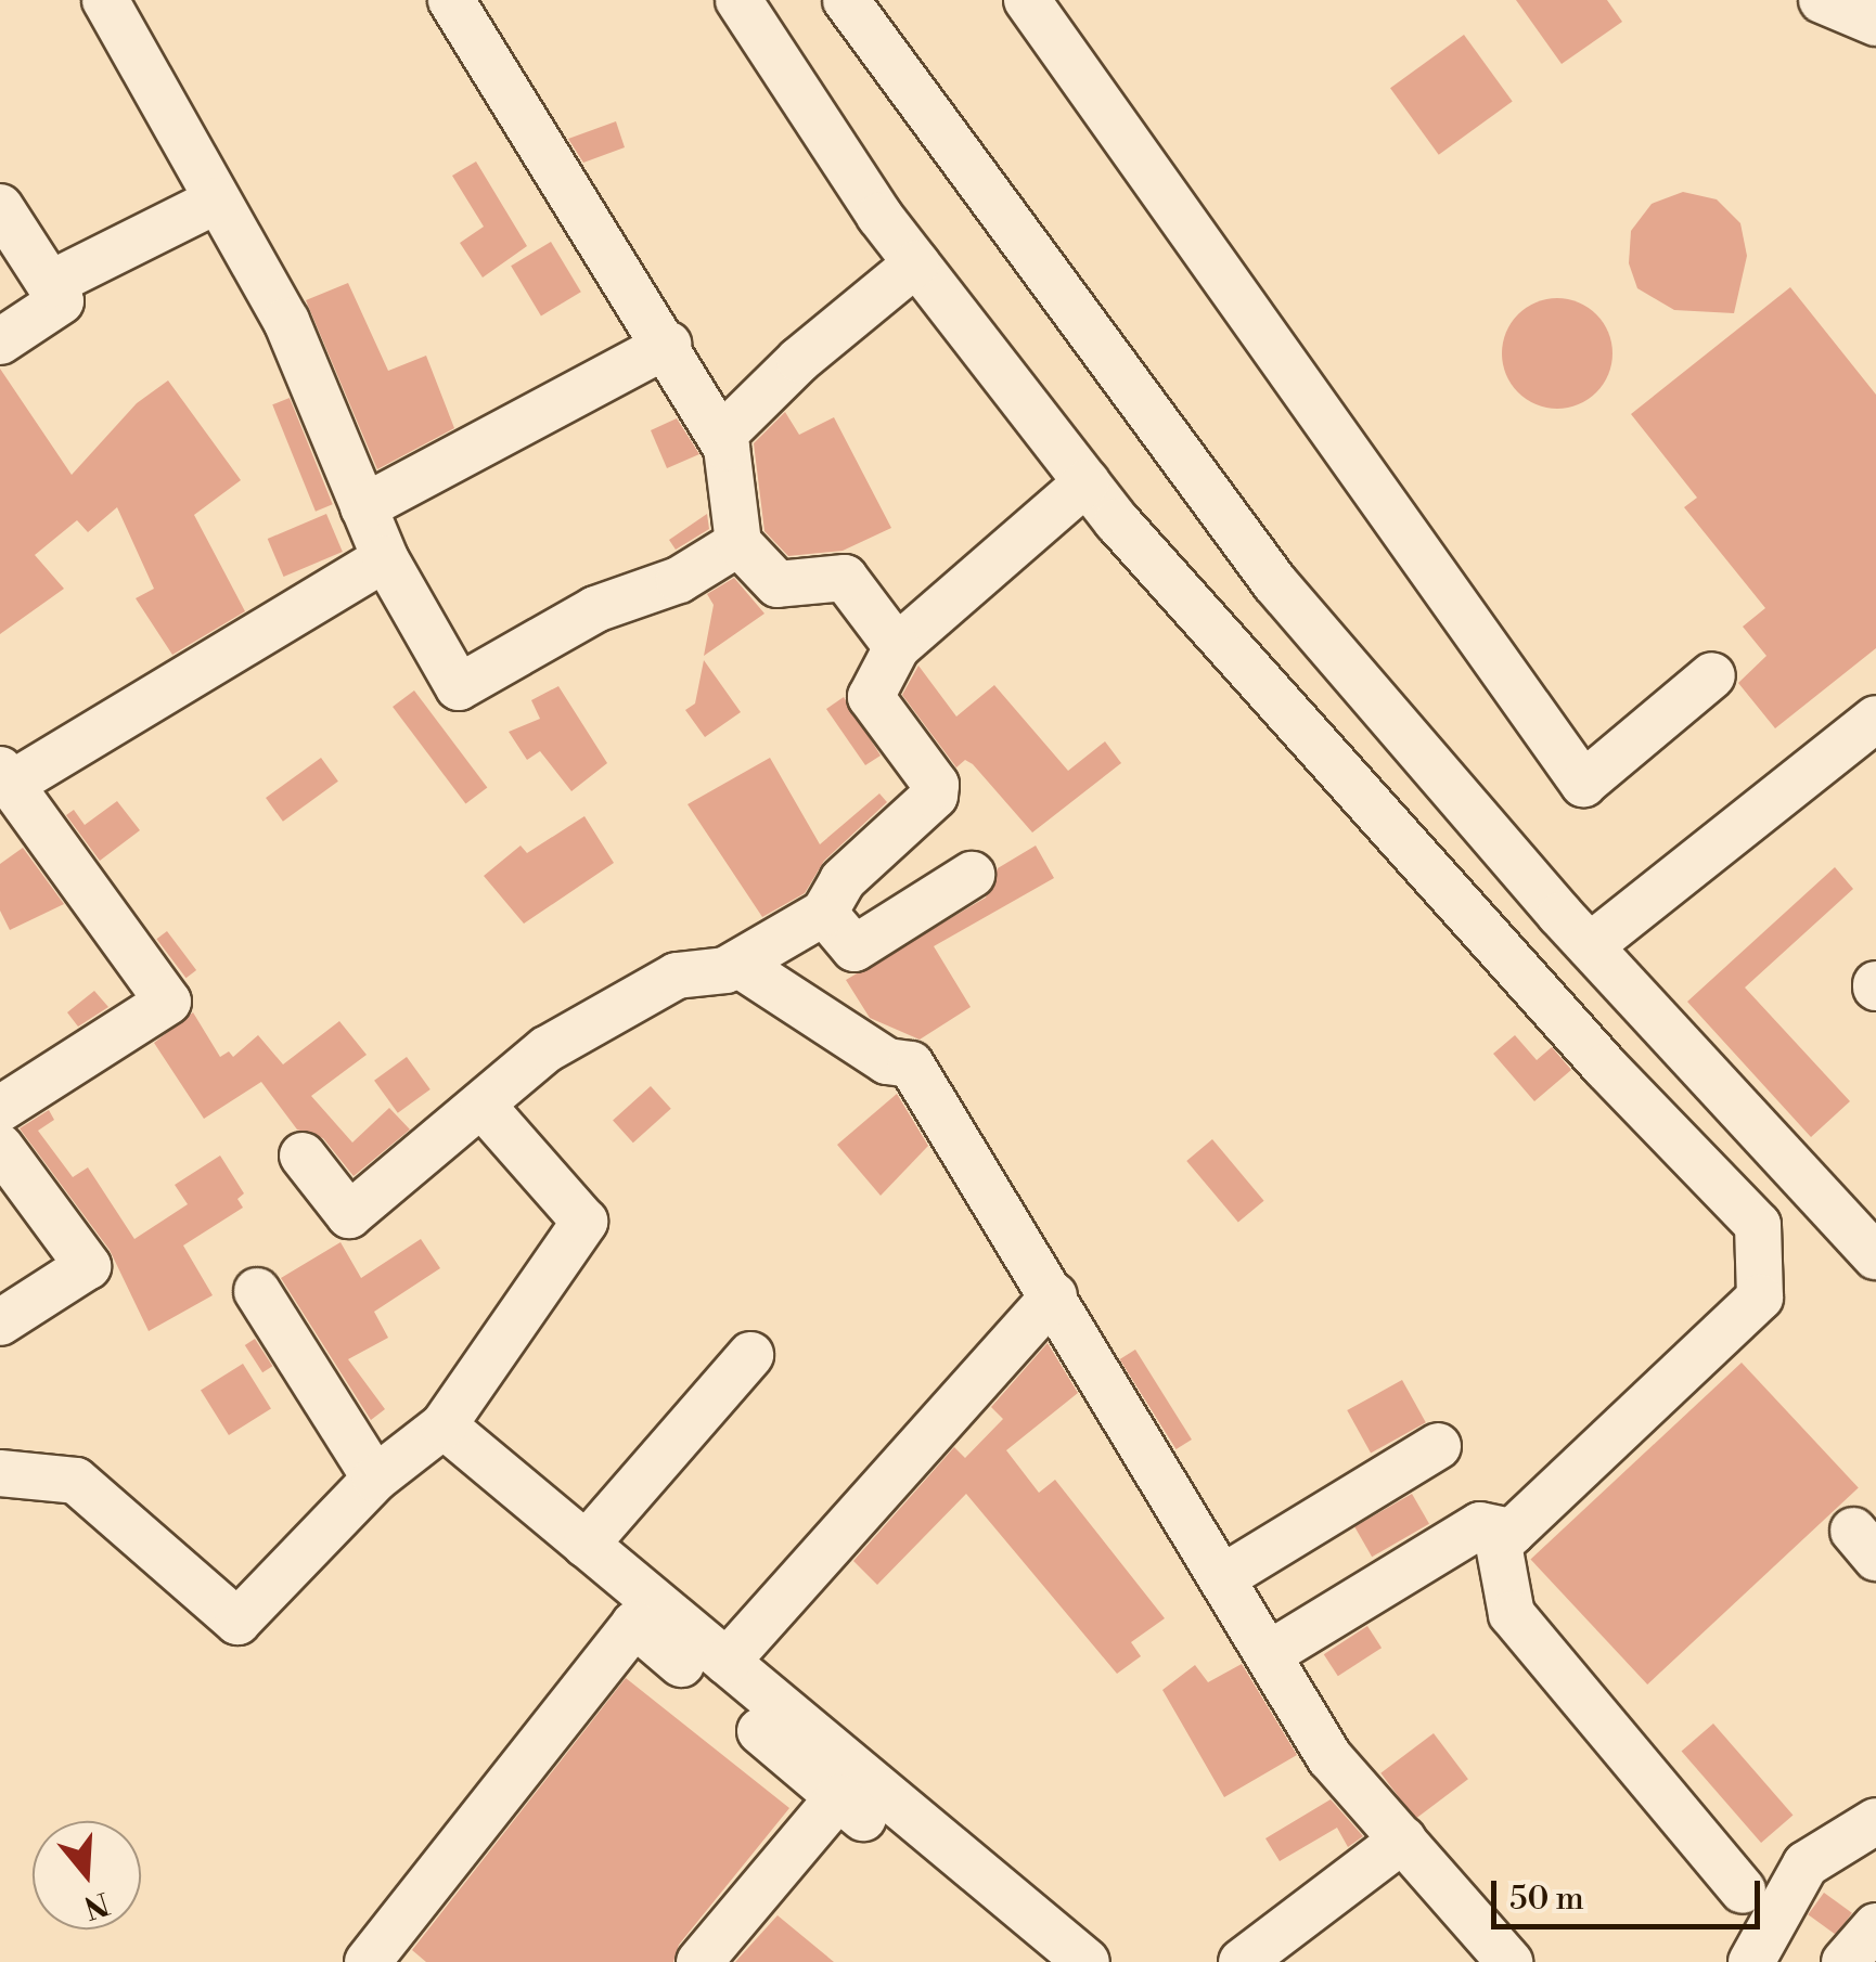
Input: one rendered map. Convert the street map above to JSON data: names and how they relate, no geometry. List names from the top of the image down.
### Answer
{
  "scale_bar": "50 m",
  "north": "bottom"
}
